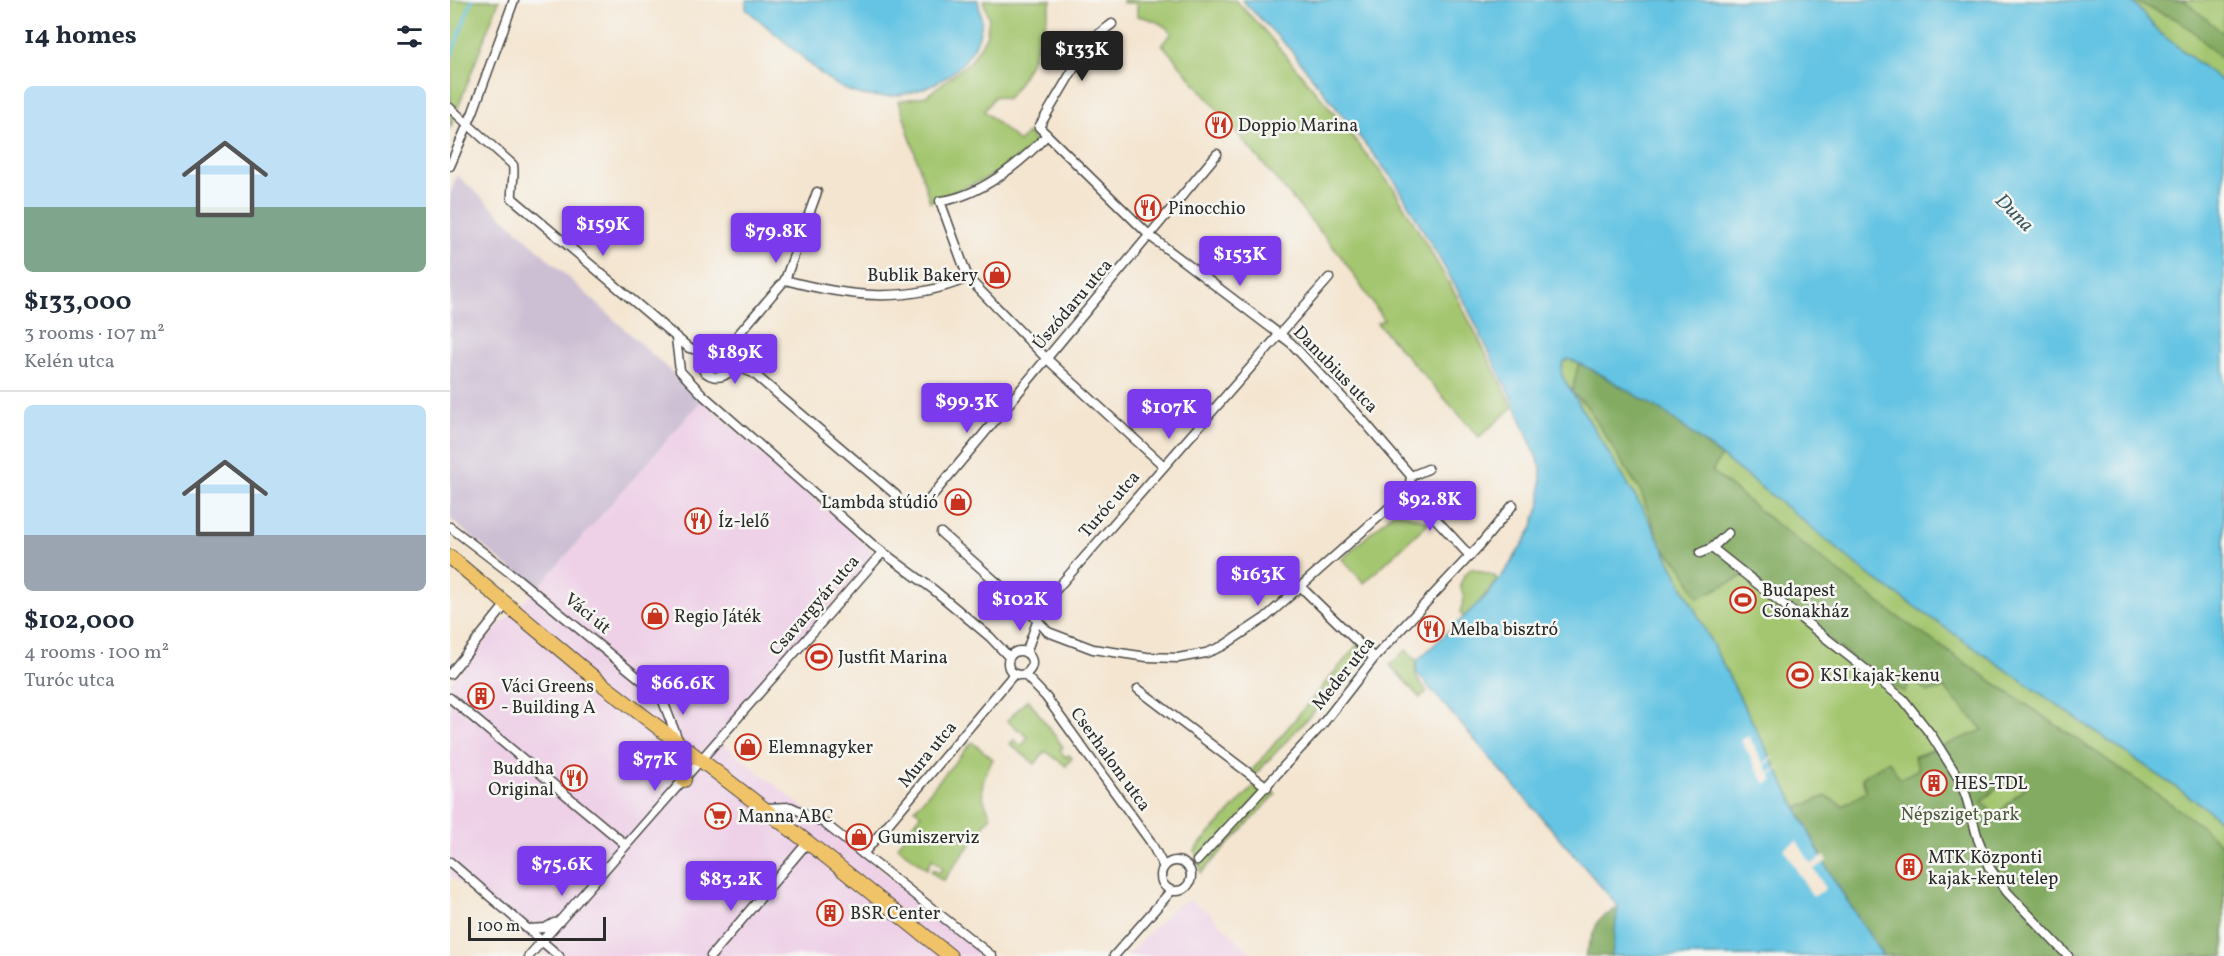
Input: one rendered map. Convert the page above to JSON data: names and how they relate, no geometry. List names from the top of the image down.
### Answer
{
  "streets": {
    "street": [
      "Úszódaru utca",
      "Danubius utca",
      "Turóc utca",
      "Csavargyár utca",
      "Váci út",
      "Meder utca",
      "Mura utca",
      "Cserhalom utca"
    ]
  },
  "crossings": [
    ["Úszódaru utca", "Danubius utca"],
    ["Danubius utca", "Turóc utca"],
    ["Mura utca", "Cserhalom utca"]
  ],
  "water": ["Duna"],
  "parks": ["Népsziget park"],
  "places": {
    "restaurant": [
      "Doppio Marina",
      "Pinocchio",
      "Íz-lelő",
      "Melba bisztró",
      "Buddha Original"
    ],
    "shop": [
      "Bublik Bakery",
      "Lambda stúdió",
      "Regio Játék",
      "Elemnagyker",
      "Gumiszerviz"
    ],
    "sports": ["Budapest Csónakház", "Justfit Marina", "KSI kajak-kenu"],
    "building": [
      "Váci Greens - Building A",
      "HES-TDL",
      "MTK Központi kajak-kenu telep",
      "BSR Center"
    ],
    "supermarket": ["Manna ABC"]
  },
  "scale_bar": "100 m",
  "page": {
    "heading": "14 homes",
    "price": [
      "$133K",
      "$159K",
      "$79.8K",
      "$153K",
      "$189K",
      "$99.3K",
      "$107K",
      "$92.8K",
      "$163K",
      "$102K",
      "$66.6K",
      "$77K",
      "$75.6K",
      "$83.2K"
    ],
    "list": [
      {
        "name": "$133,000",
        "note": "3 rooms · 107 m² · Kelén utca"
      },
      {
        "name": "$102,000",
        "note": "4 rooms · 100 m² · Turóc utca"
      }
    ],
    "scale": "100 m"
  }
}
